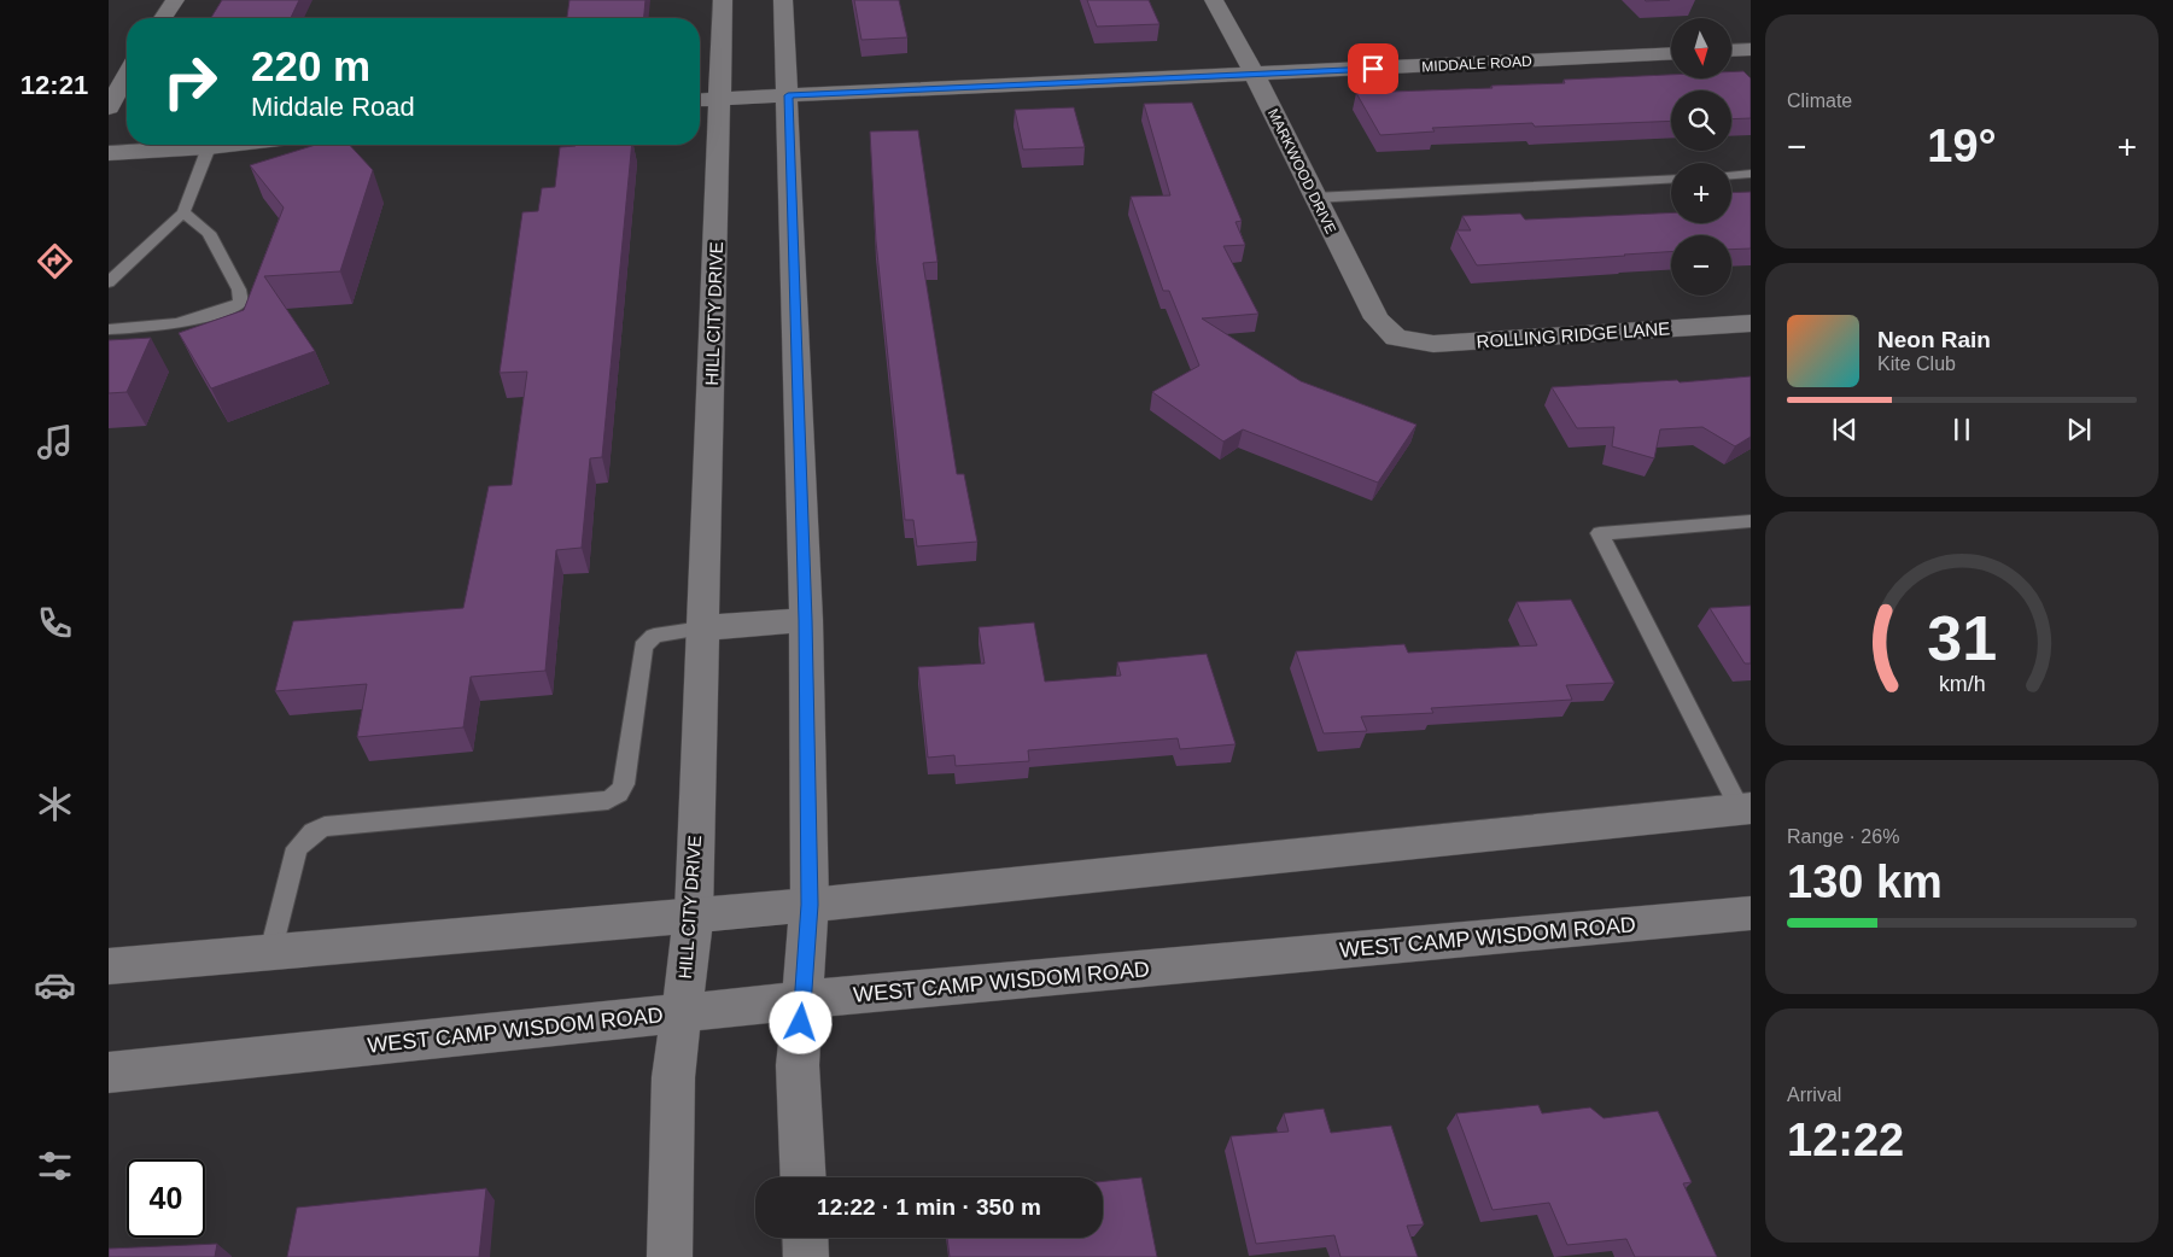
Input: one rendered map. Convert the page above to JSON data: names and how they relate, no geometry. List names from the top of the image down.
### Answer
{
  "streets": {
    "street": [
      "MIDDALE ROAD",
      "MARKWOOD DRIVE",
      "HILL CITY DRIVE",
      "ROLLING RIDGE LANE",
      "WEST CAMP WISDOM ROAD"
    ]
  },
  "crossings": [
    ["MIDDALE ROAD", "MARKWOOD DRIVE"],
    ["MIDDALE ROAD", "HILL CITY DRIVE"],
    ["MARKWOOD DRIVE", "ROLLING RIDGE LANE"],
    ["HILL CITY DRIVE", "WEST CAMP WISDOM ROAD"]
  ],
  "north": "bottom",
  "page": {
    "tabs": "12:21",
    "tile": [
      "Climate",
      ["Range · 26%", "130 km"],
      ["Arrival", "12:22"]
    ],
    "map_buttons": ["+", "−"],
    "turn": ["220 m", "Middale Road"],
    "heat": ["−", "19°", "+"],
    "song": ["Neon Rain", "Kite Club"],
    "limit": "40",
    "trip": "12:22 · 1 min · 350 m",
    "gauge": ["31", "km/h"]
  }
}
